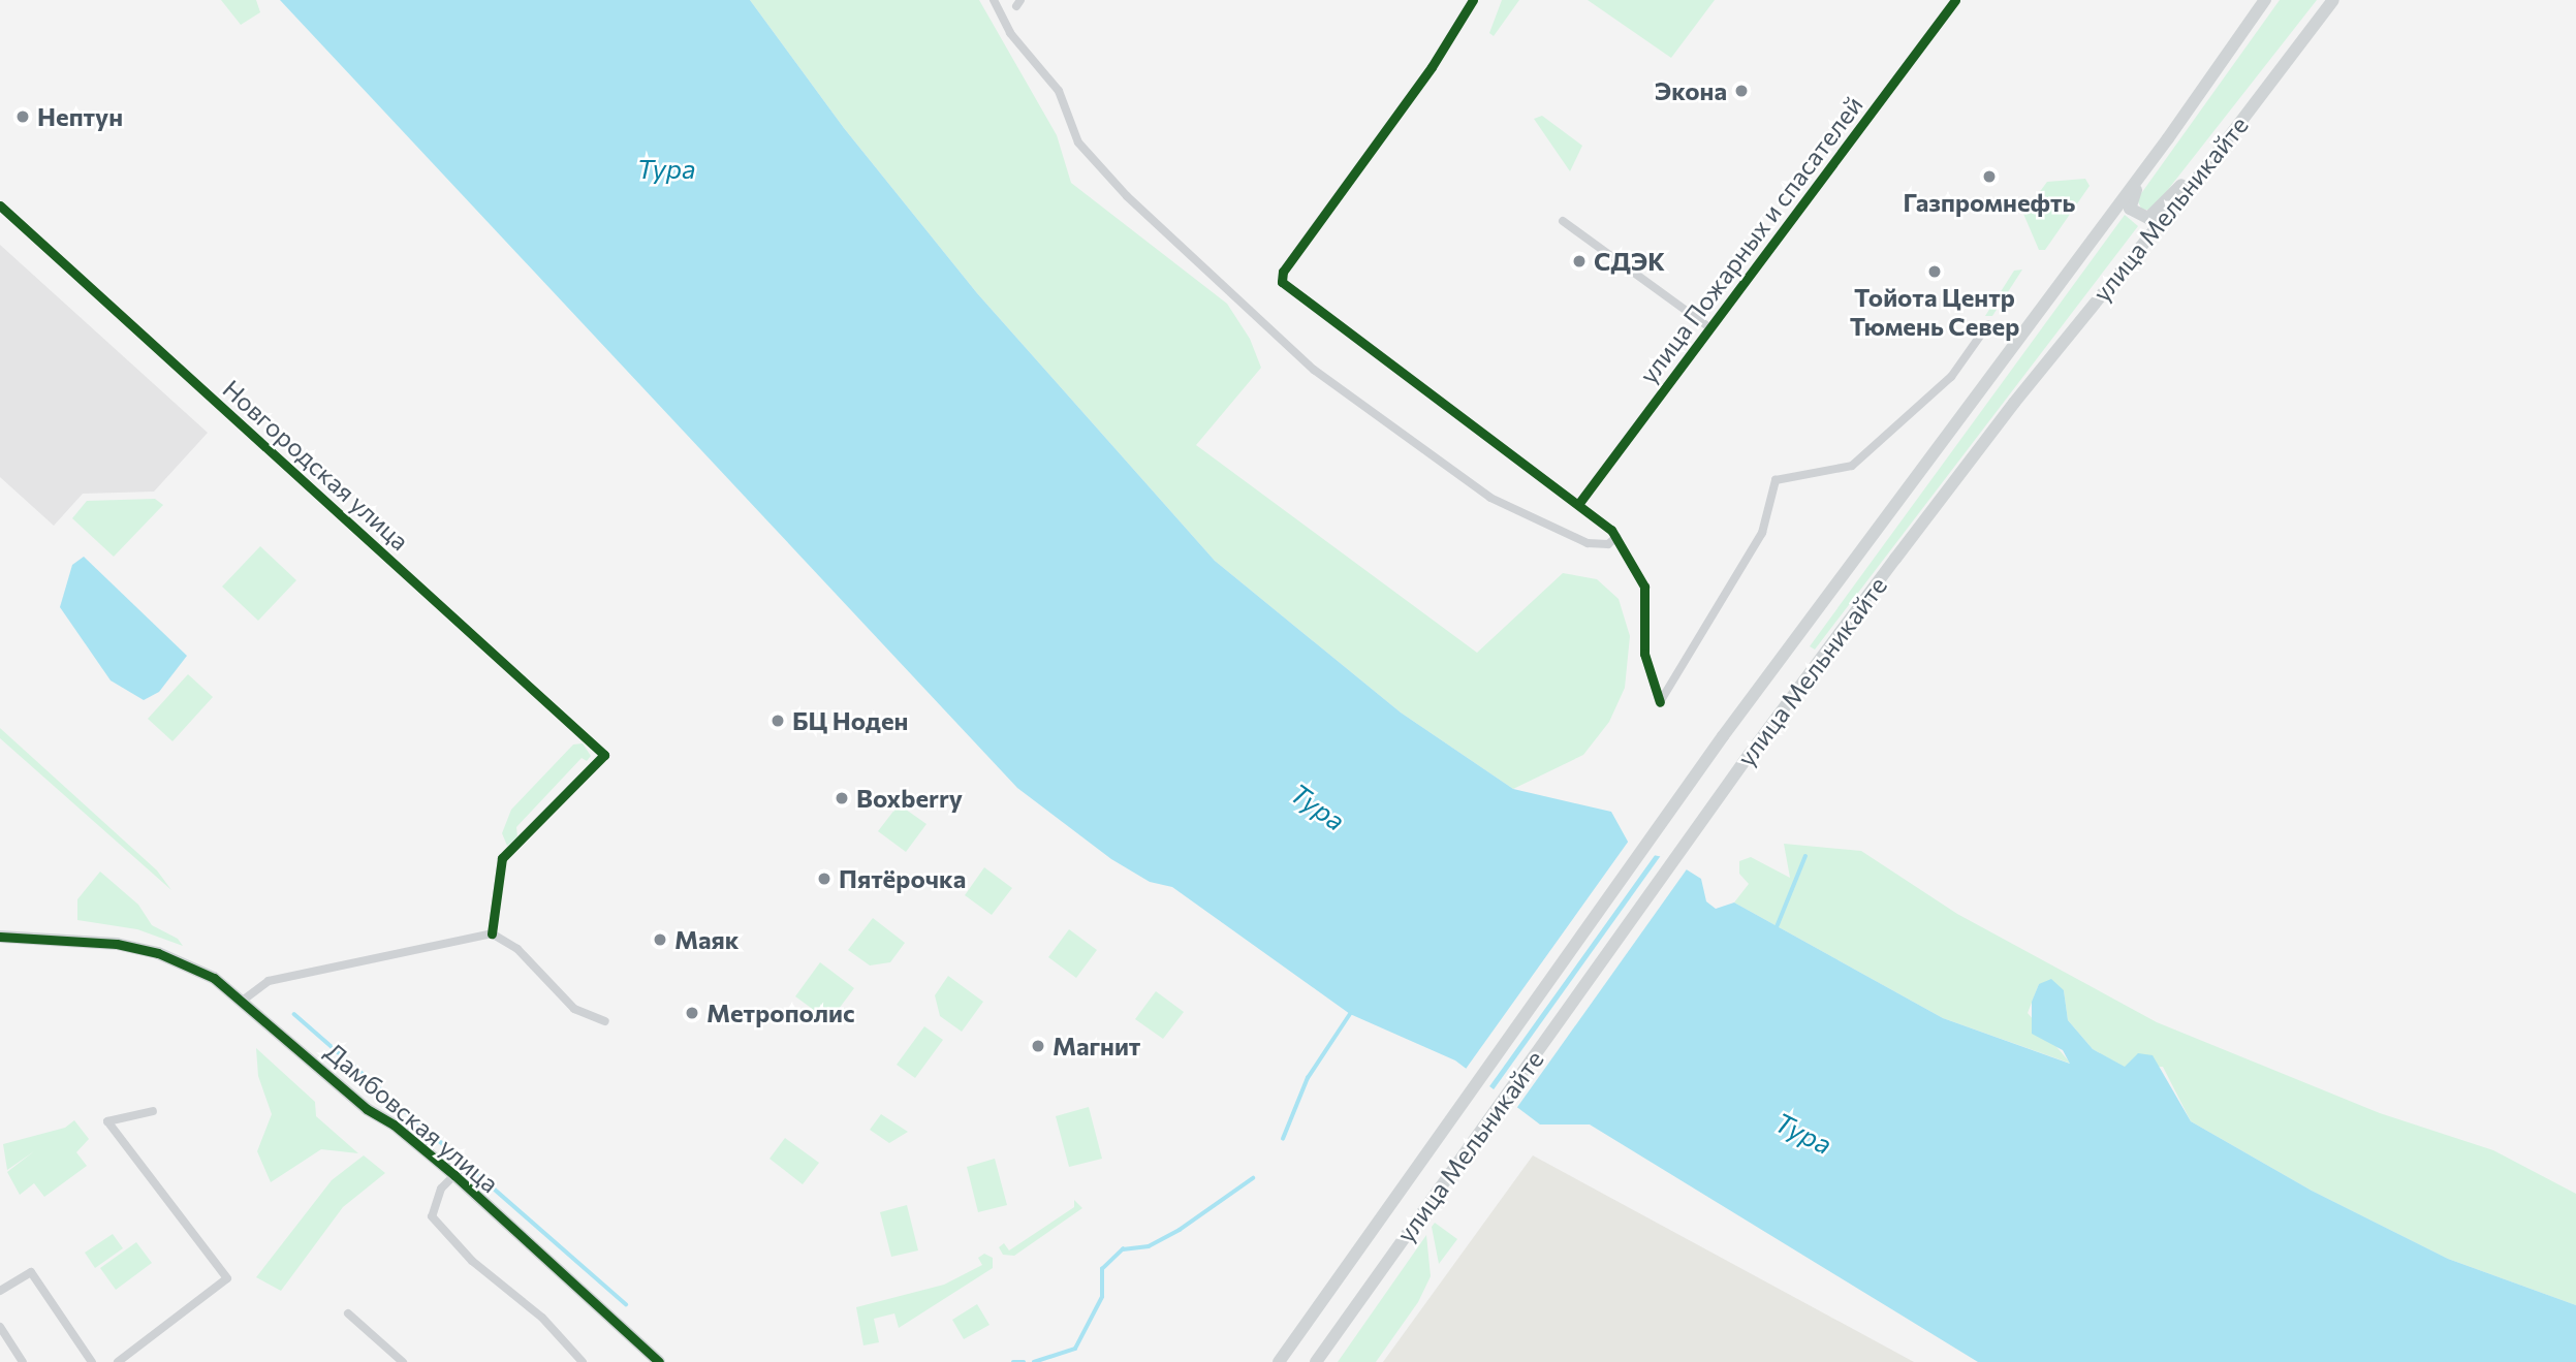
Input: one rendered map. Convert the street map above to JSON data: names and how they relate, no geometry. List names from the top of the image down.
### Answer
{
  "streets": {
    "main road": ["улица Мельникайте", "Дамбовская улица"],
    "street": ["улица Пожарных и спасателей", "Новгородская улица"]
  },
  "water": ["Тура"],
  "places": [
    "Экона",
    "Нептун",
    "Газпромнефть",
    "СДЭК",
    "Тойота Центр Тюмень Север",
    "БЦ Ноден",
    "Boxberry",
    "Пятёрочка",
    "Маяк",
    "Метрополис",
    "Магнит"
  ]
}
